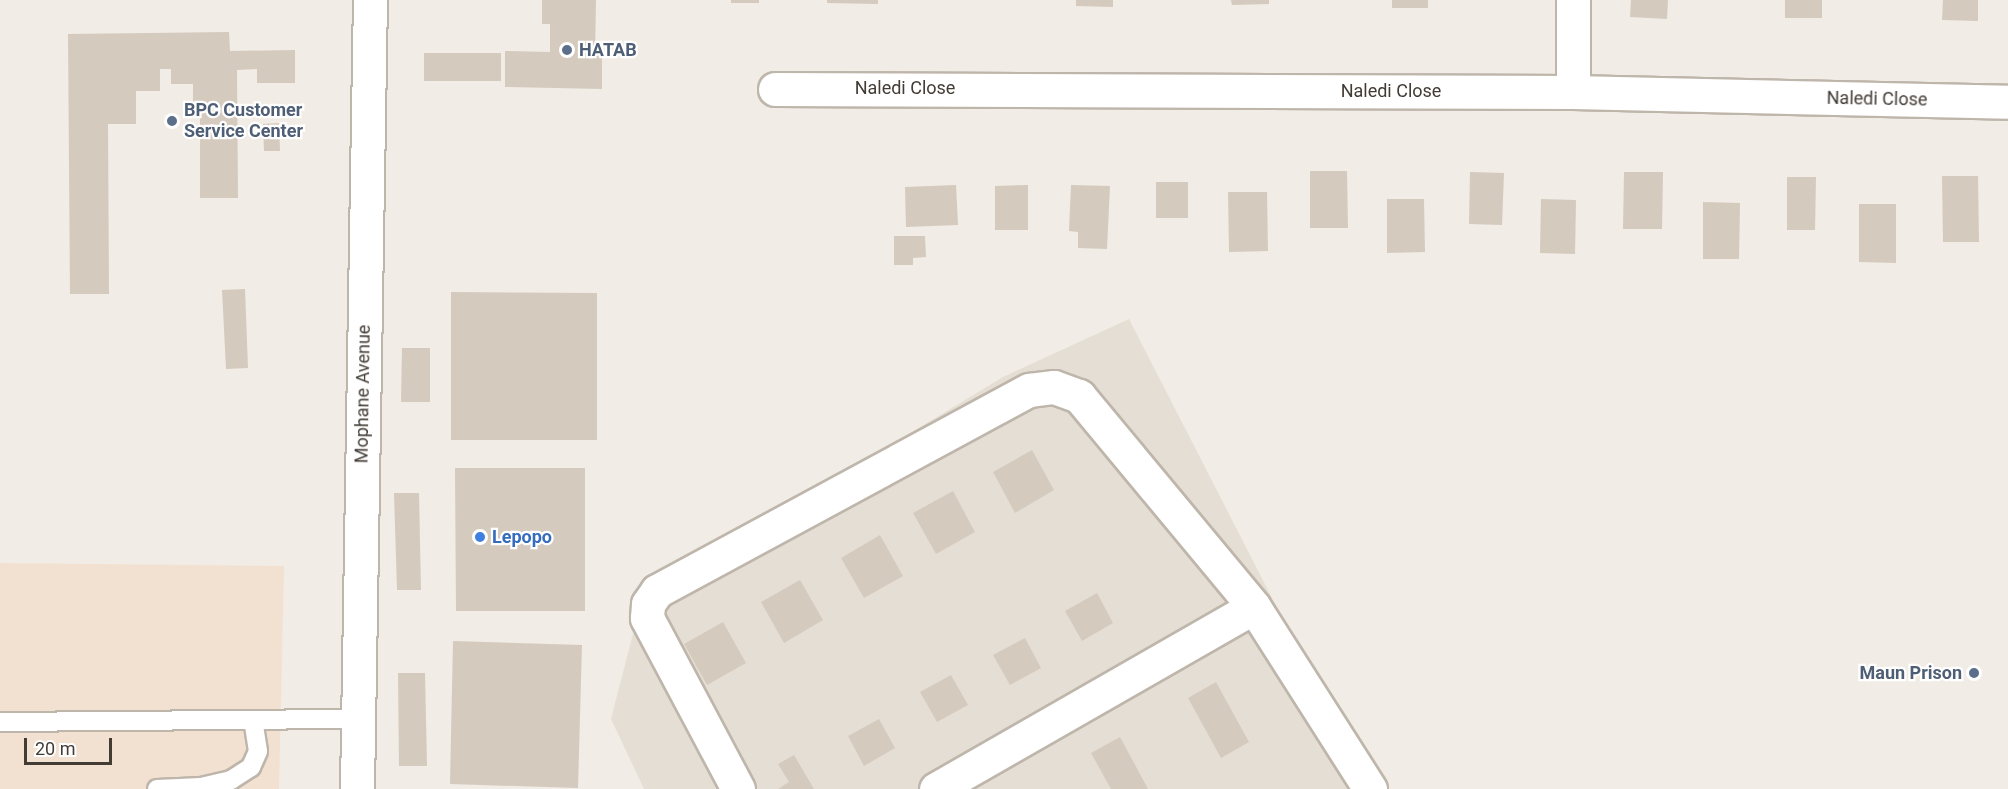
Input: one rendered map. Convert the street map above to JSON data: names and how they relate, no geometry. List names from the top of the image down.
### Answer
{
  "streets": {
    "street": ["Naledi Close", "Mophane Avenue"]
  },
  "places": [
    "HATAB",
    "BPC Customer Service Center",
    "Lepopo",
    "Maun Prison"
  ],
  "scale_bar": "20 m"
}
